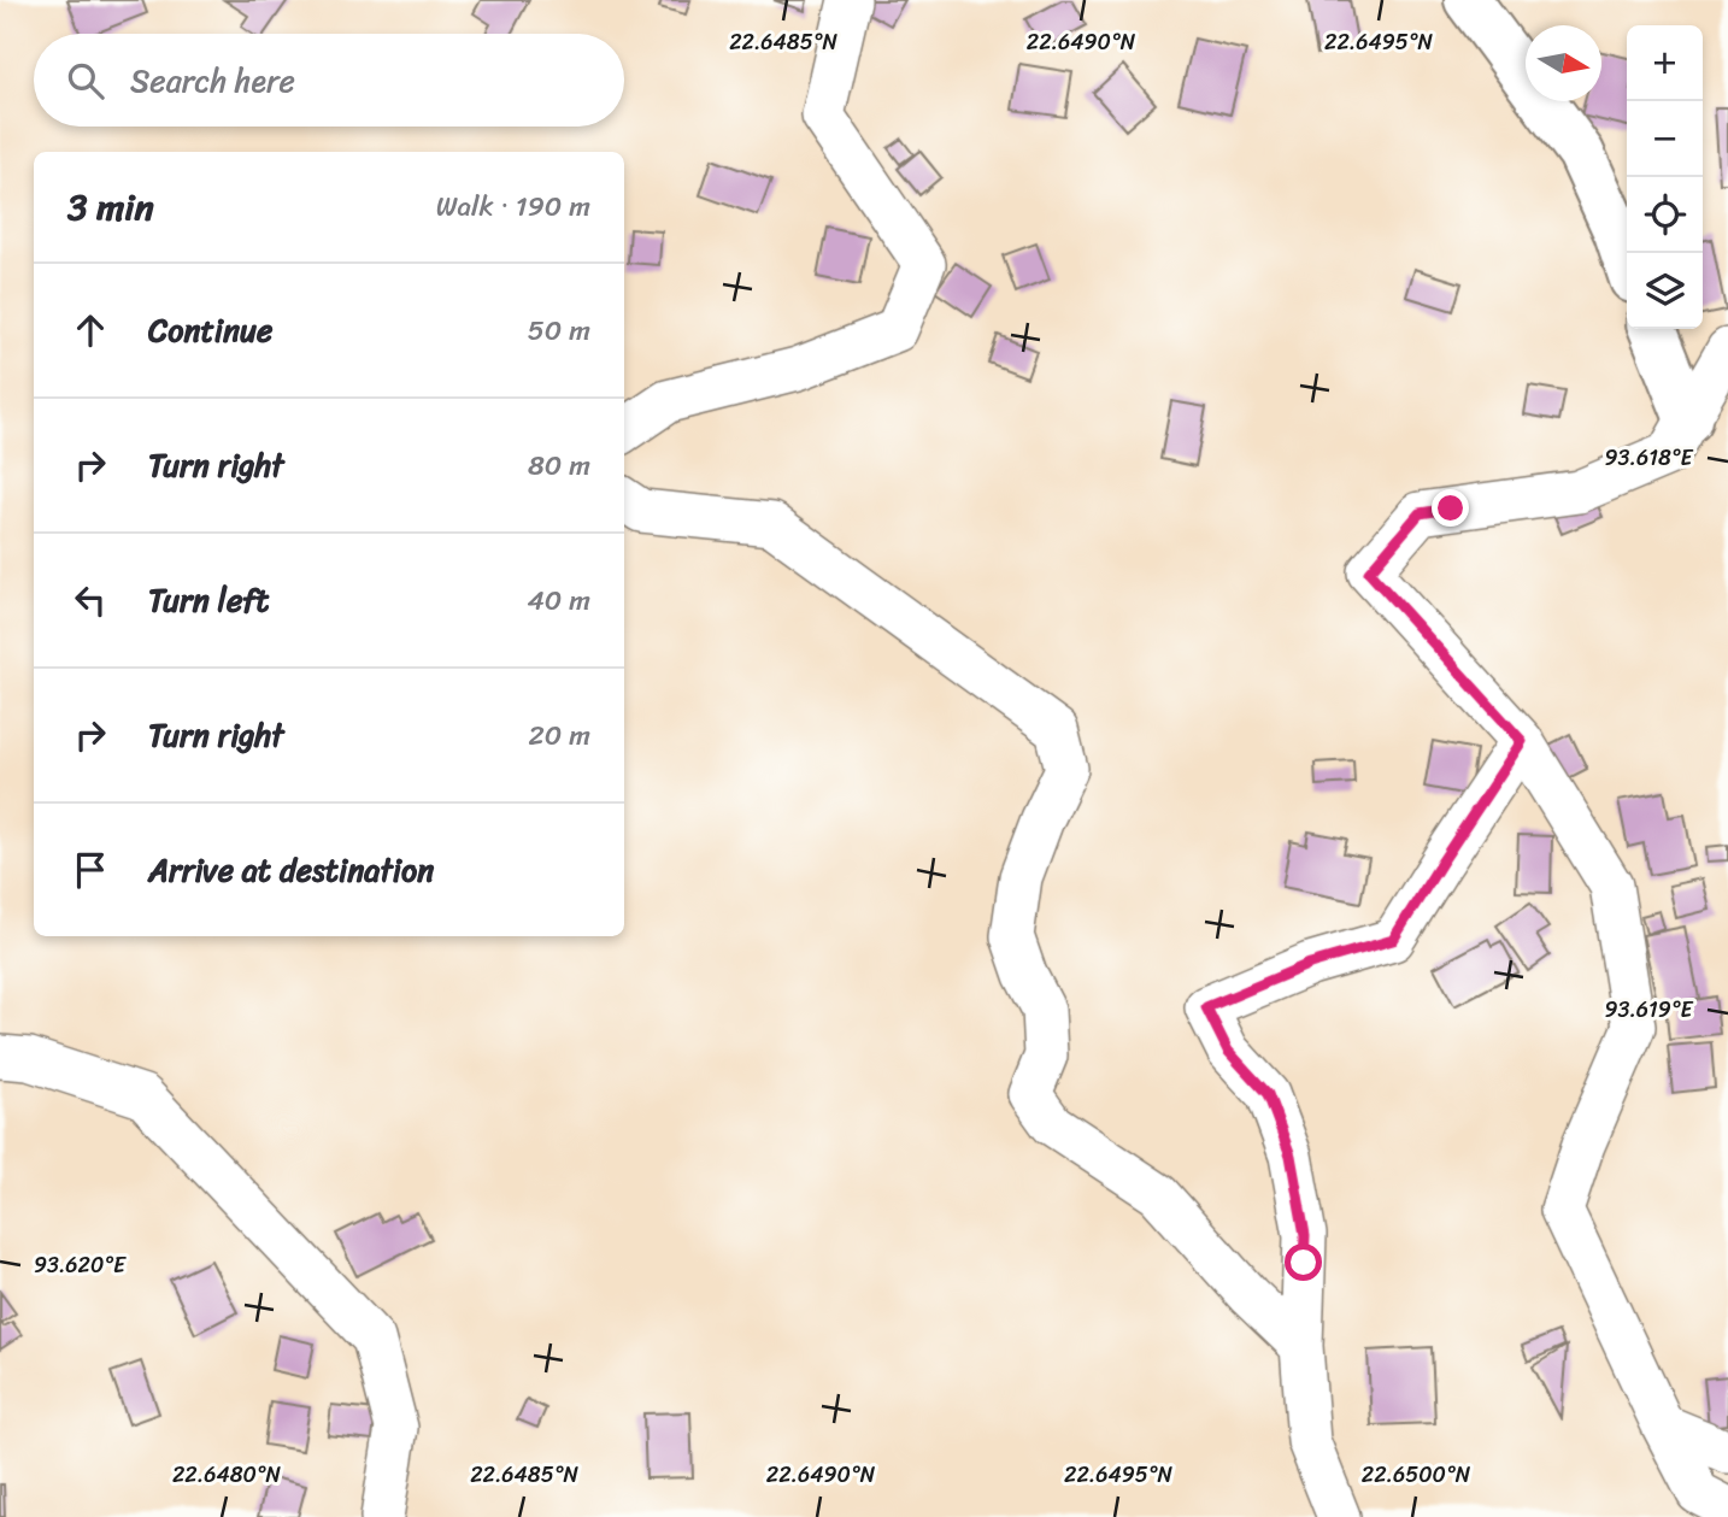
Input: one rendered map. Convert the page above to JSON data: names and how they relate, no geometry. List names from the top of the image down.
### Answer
{
  "north": "right",
  "page": {
    "map_buttons": ["+", "−"],
    "search": "Search here",
    "heading": ["3 min", "Walk · 190 m"],
    "list": [
      ["Continue", "50 m"],
      ["Turn right", "80 m"],
      ["Turn left", "40 m"],
      ["Turn right", "20 m"],
      "Arrive at destination"
    ]
  },
  "coordinates": [
    "22.6485°N",
    "22.6490°N",
    "22.6495°N",
    "93.618°E",
    "93.619°E",
    "93.620°E",
    "22.6480°N",
    "22.6500°N"
  ]
}
